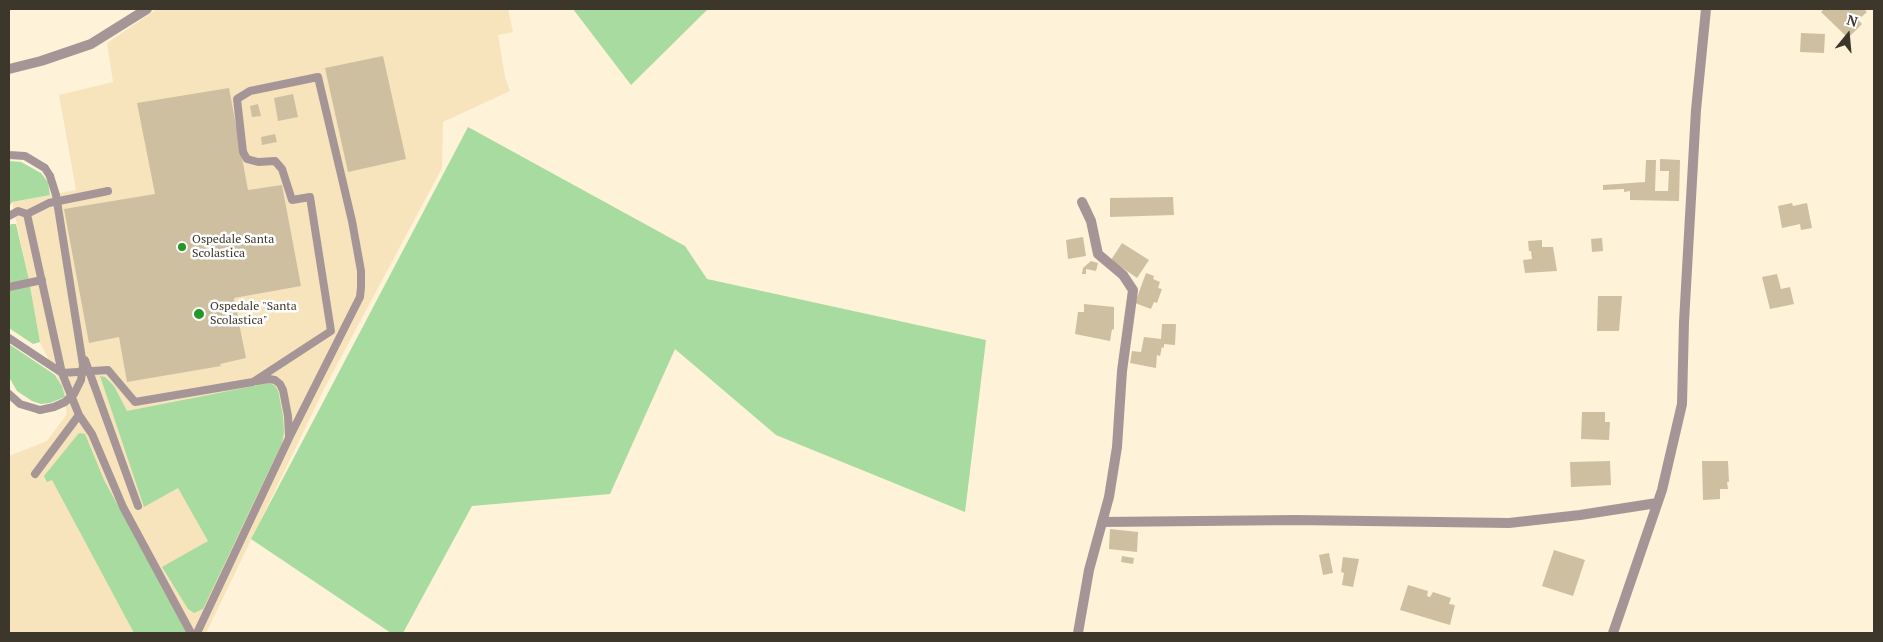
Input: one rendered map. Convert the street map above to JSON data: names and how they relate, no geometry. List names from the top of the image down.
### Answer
{
  "places": ["Ospedale Santa Scolastica", "Ospedale \"Santa Scolastica\""],
  "north": "top"
}
